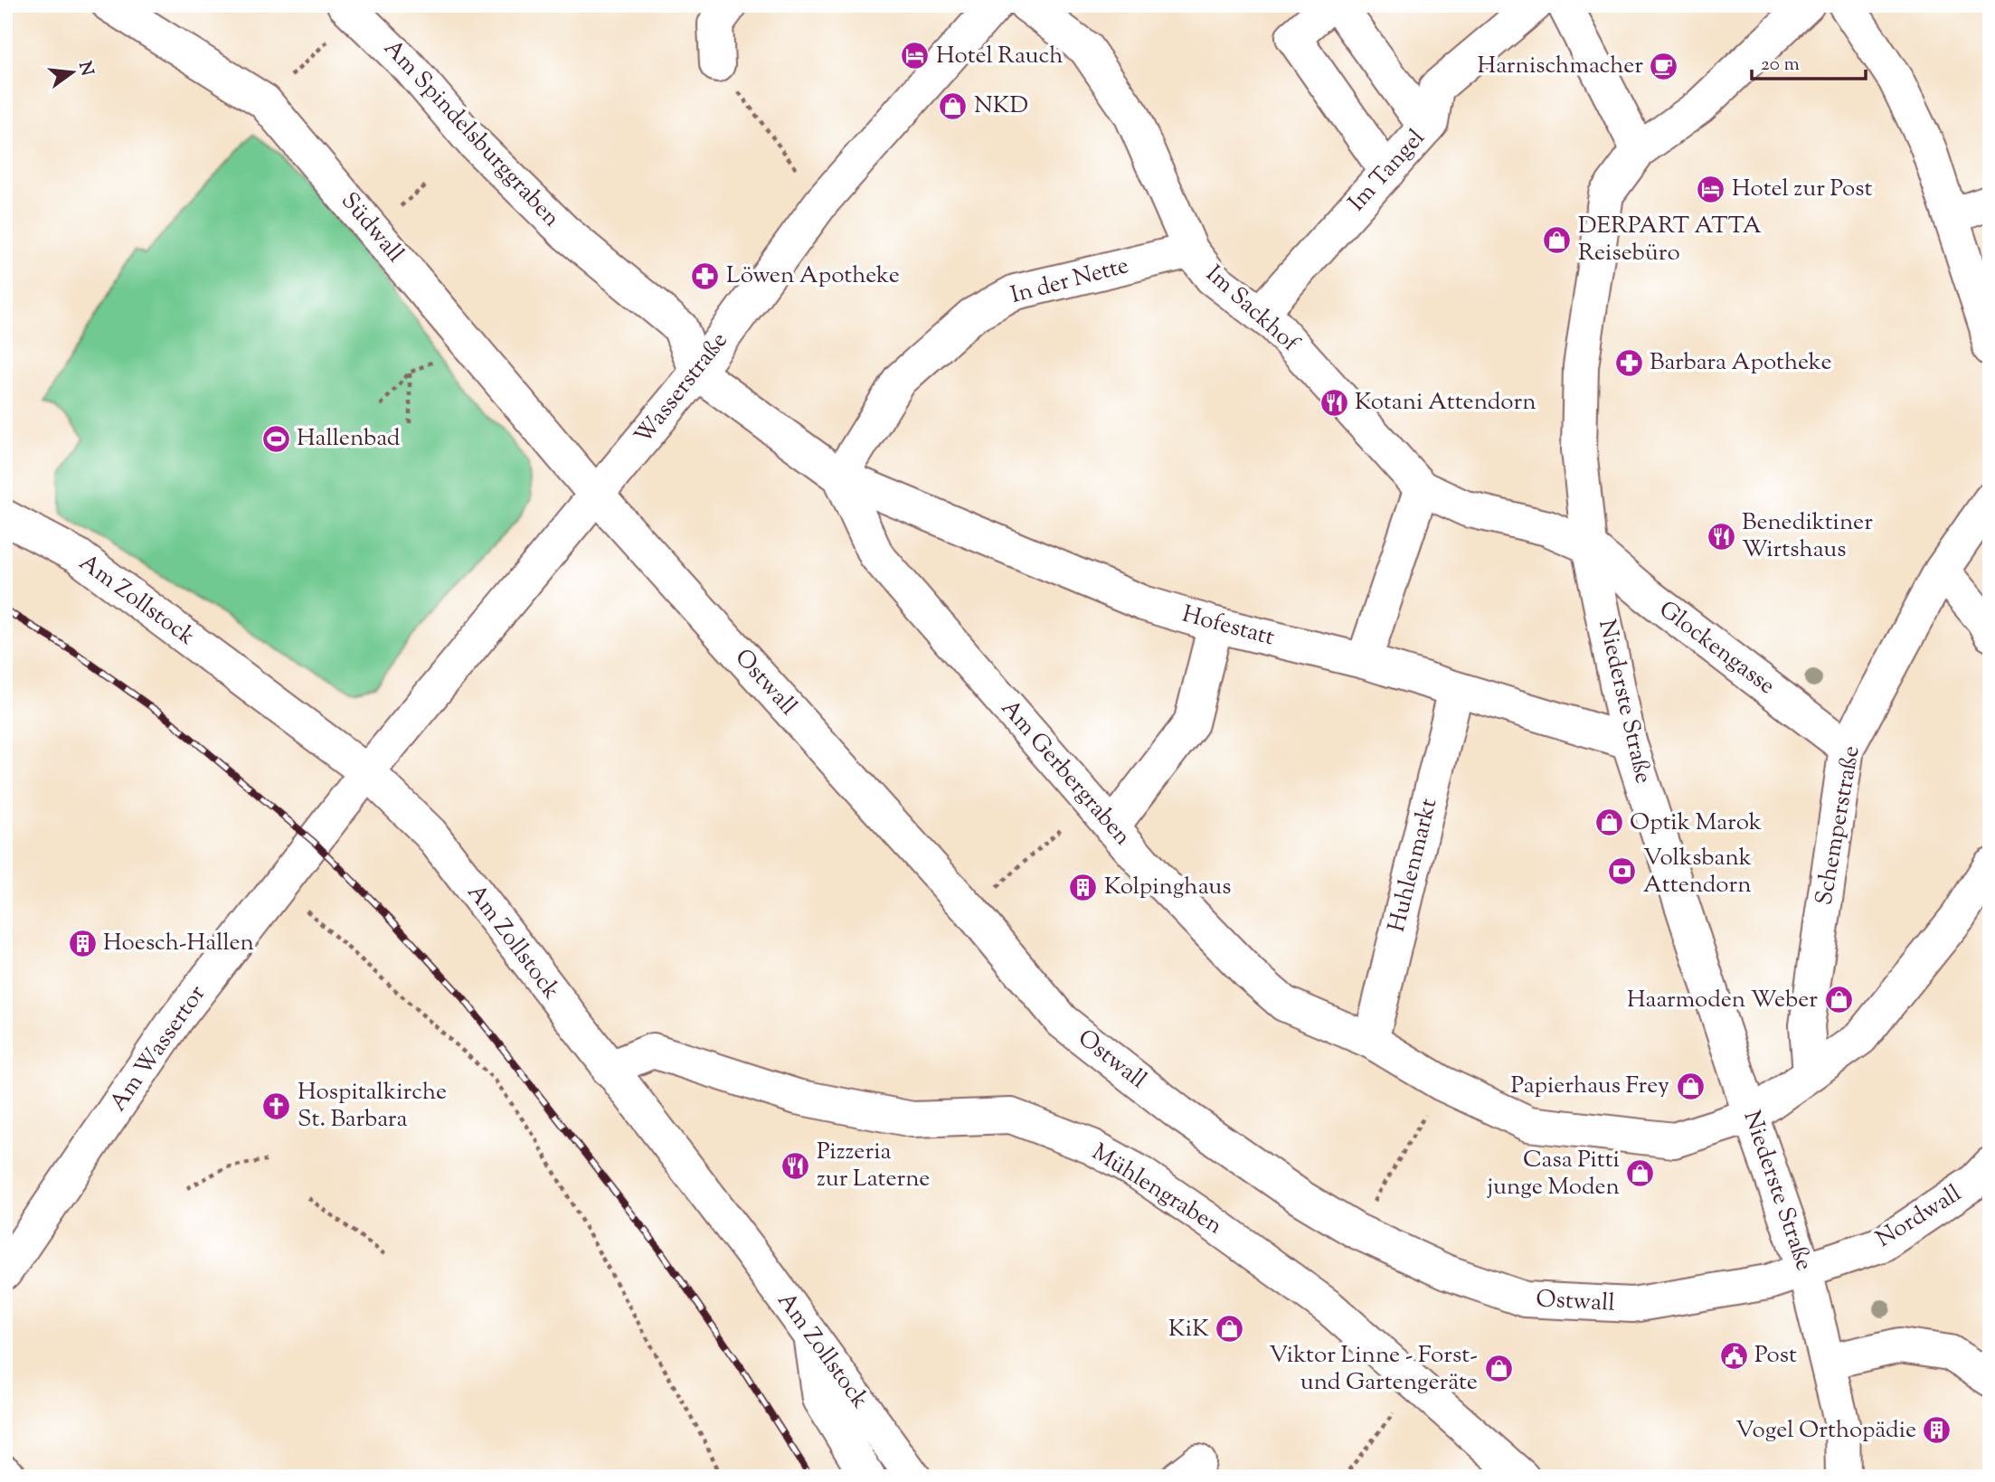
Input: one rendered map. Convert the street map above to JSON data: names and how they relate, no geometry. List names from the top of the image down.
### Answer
{
  "streets": {
    "street": [
      "Am Spindelsburggraben",
      "Im Tangel",
      "Südwall",
      "In der Nette",
      "Im Sackhof",
      "Wasserstraße",
      "Am Zollstock",
      "Hofestatt",
      "Glockengasse",
      "Ostwall",
      "Niederste Straße",
      "Am Gerbergraben",
      "Schemperstraße",
      "Huhlenmarkt",
      "Am Wassertor",
      "Mühlengraben",
      "Nordwall"
    ]
  },
  "crossings": [
    ["Am Spindelsburggraben", "Wasserstraße"],
    ["Am Spindelsburggraben", "Am Gerbergraben"],
    ["Im Tangel", "Im Sackhof"],
    ["Südwall", "Wasserstraße"],
    ["Südwall", "Ostwall"],
    ["In der Nette", "Im Sackhof"],
    ["In der Nette", "Hofestatt"],
    ["In der Nette", "Am Gerbergraben"],
    ["Im Sackhof", "Glockengasse"],
    ["Im Sackhof", "Niederste Straße"],
    ["Wasserstraße", "Am Zollstock"],
    ["Wasserstraße", "Ostwall"],
    ["Wasserstraße", "Am Gerbergraben"],
    ["Wasserstraße", "Am Wassertor"],
    ["Am Zollstock", "Am Wassertor"],
    ["Am Zollstock", "Mühlengraben"],
    ["Hofestatt", "Niederste Straße"],
    ["Hofestatt", "Am Gerbergraben"],
    ["Hofestatt", "Huhlenmarkt"],
    ["Glockengasse", "Niederste Straße"],
    ["Glockengasse", "Schemperstraße"],
    ["Ostwall", "Niederste Straße"],
    ["Ostwall", "Nordwall"],
    ["Niederste Straße", "Am Gerbergraben"],
    ["Niederste Straße", "Nordwall"],
    ["Am Gerbergraben", "Schemperstraße"],
    ["Am Gerbergraben", "Huhlenmarkt"]
  ],
  "places": {
    "hotel": ["Hotel Rauch", "Hotel zur Post"],
    "cafe": ["Harnischmacher"],
    "shop": [
      "NKD",
      "DERPART ATTA Reisebüro",
      "Optik Marok",
      "Haarmoden Weber",
      "Papierhaus Frey",
      "Casa Pitti junge Moden",
      "KiK",
      "Viktor Linne - Forst- und Gartengeräte"
    ],
    "pharmacy": ["Löwen Apotheke", "Barbara Apotheke"],
    "restaurant": ["Kotani Attendorn", "Benediktiner Wirtshaus", "Pizzeria zur Laterne"],
    "sports": ["Hallenbad"],
    "bank": ["Volksbank Attendorn"],
    "building": ["Kolpinghaus", "Hoesch-Hallen", "Vogel Orthopädie"],
    "church": ["Hospitalkirche St. Barbara"],
    "public building": ["Post"]
  },
  "scale_bar": "20 m",
  "north": "right"
}
